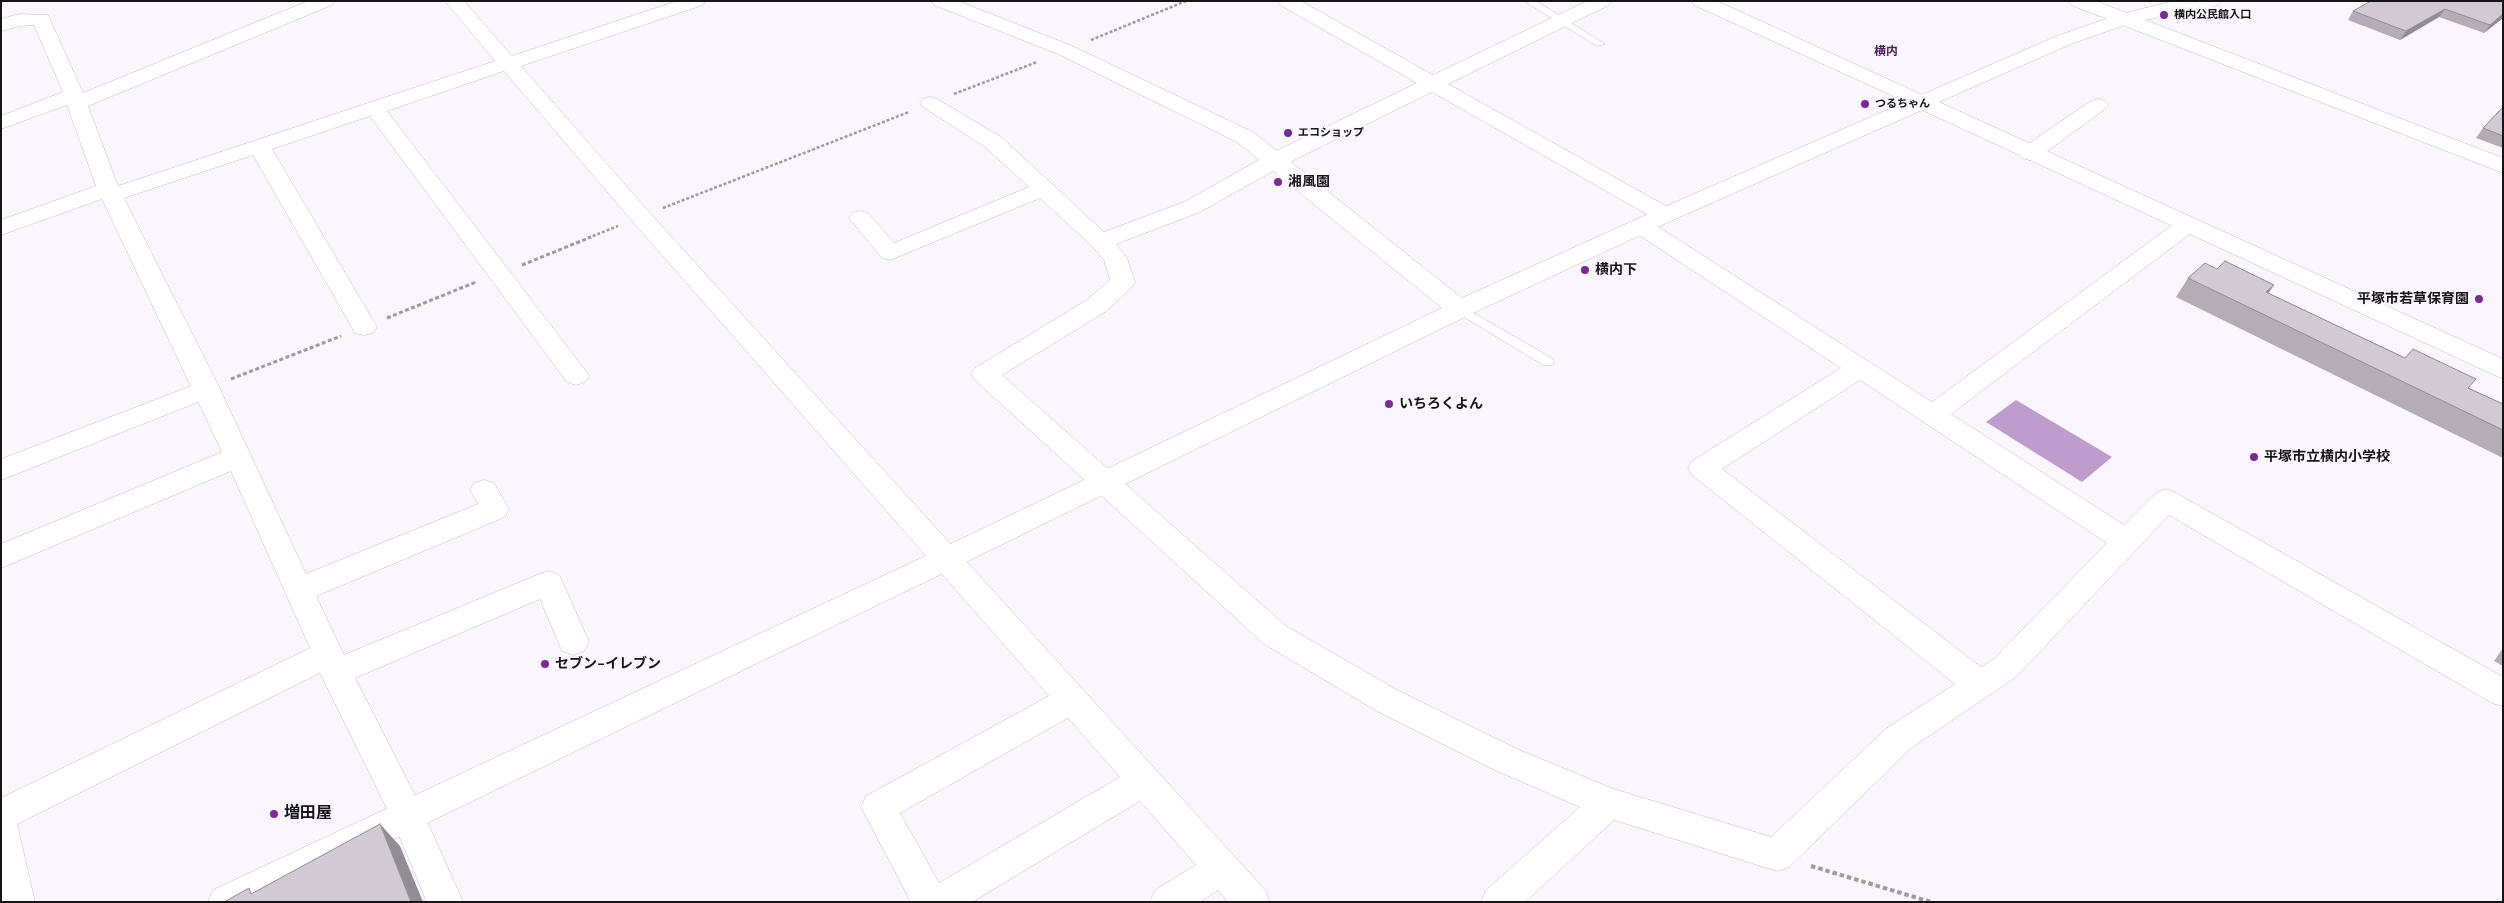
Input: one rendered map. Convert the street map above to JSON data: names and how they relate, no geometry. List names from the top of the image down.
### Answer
{
  "districts": ["横内"],
  "places": [
    "横内公民館入口",
    "つるちゃん",
    "エコショップ",
    "湘風園",
    "横内下",
    "平塚市若草保育園",
    "いちろくよん",
    "平塚市立横内小学校",
    "セブン-イレブン",
    "増田屋"
  ]
}
